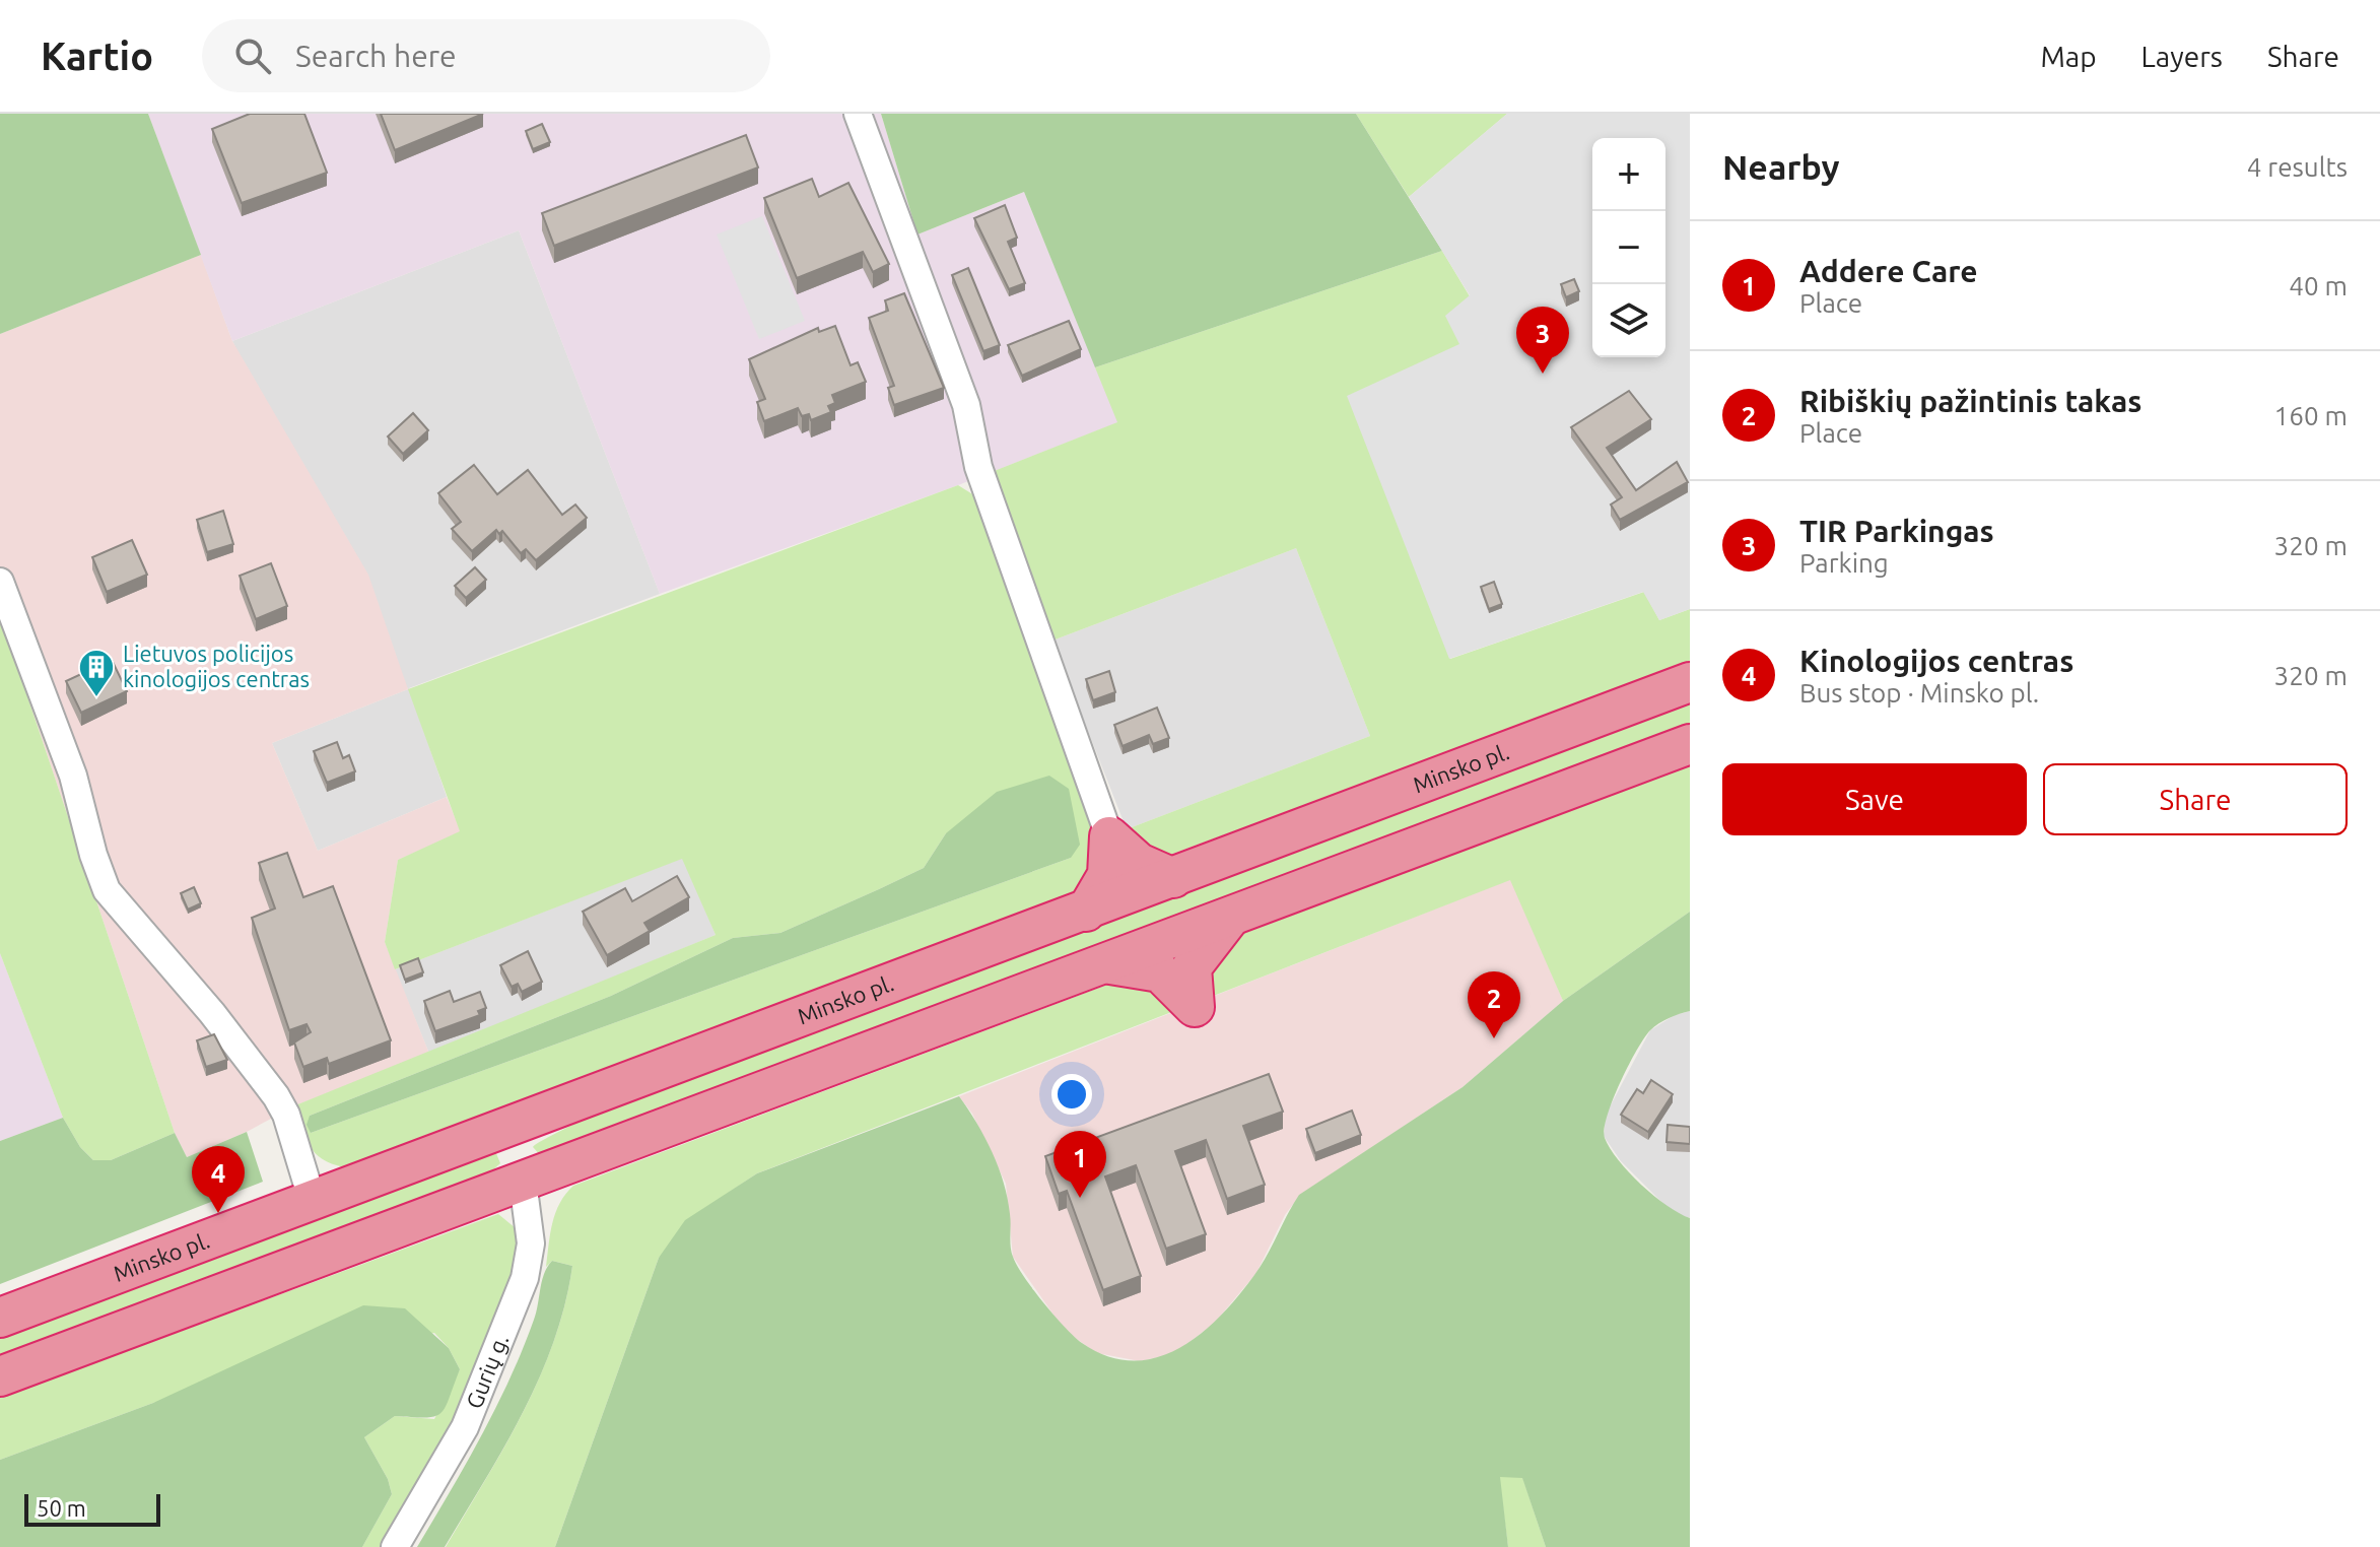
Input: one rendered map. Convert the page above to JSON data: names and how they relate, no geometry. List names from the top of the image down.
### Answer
{
  "streets": {
    "highway": ["Minsko pl."],
    "street": ["Gurių g."]
  },
  "places": {
    "building": ["Lietuvos policijos kinologijos centras"]
  },
  "scale_bar": "50 m",
  "page": {
    "header": "Kartio",
    "search": "Search here",
    "nav": ["Map", "Layers", "Share"],
    "heading": ["Nearby", "4 results"],
    "map_buttons": ["+", "−"],
    "list": [
      {
        "mark": "1",
        "name": "Addere Care",
        "note": "Place",
        "value": "40 m"
      },
      {
        "mark": "2",
        "name": "Ribiškių pažintinis takas",
        "note": "Place",
        "value": "160 m"
      },
      {
        "mark": "3",
        "name": "TIR Parkingas",
        "note": "Parking",
        "value": "320 m"
      },
      {
        "mark": "4",
        "name": "Kinologijos centras",
        "note": "Bus stop · Minsko pl.",
        "value": "320 m"
      }
    ],
    "pins": [
      "3",
      "2",
      "1",
      "4"
    ],
    "buttons": ["Save", "Share"],
    "scale": "50 m"
  }
}
